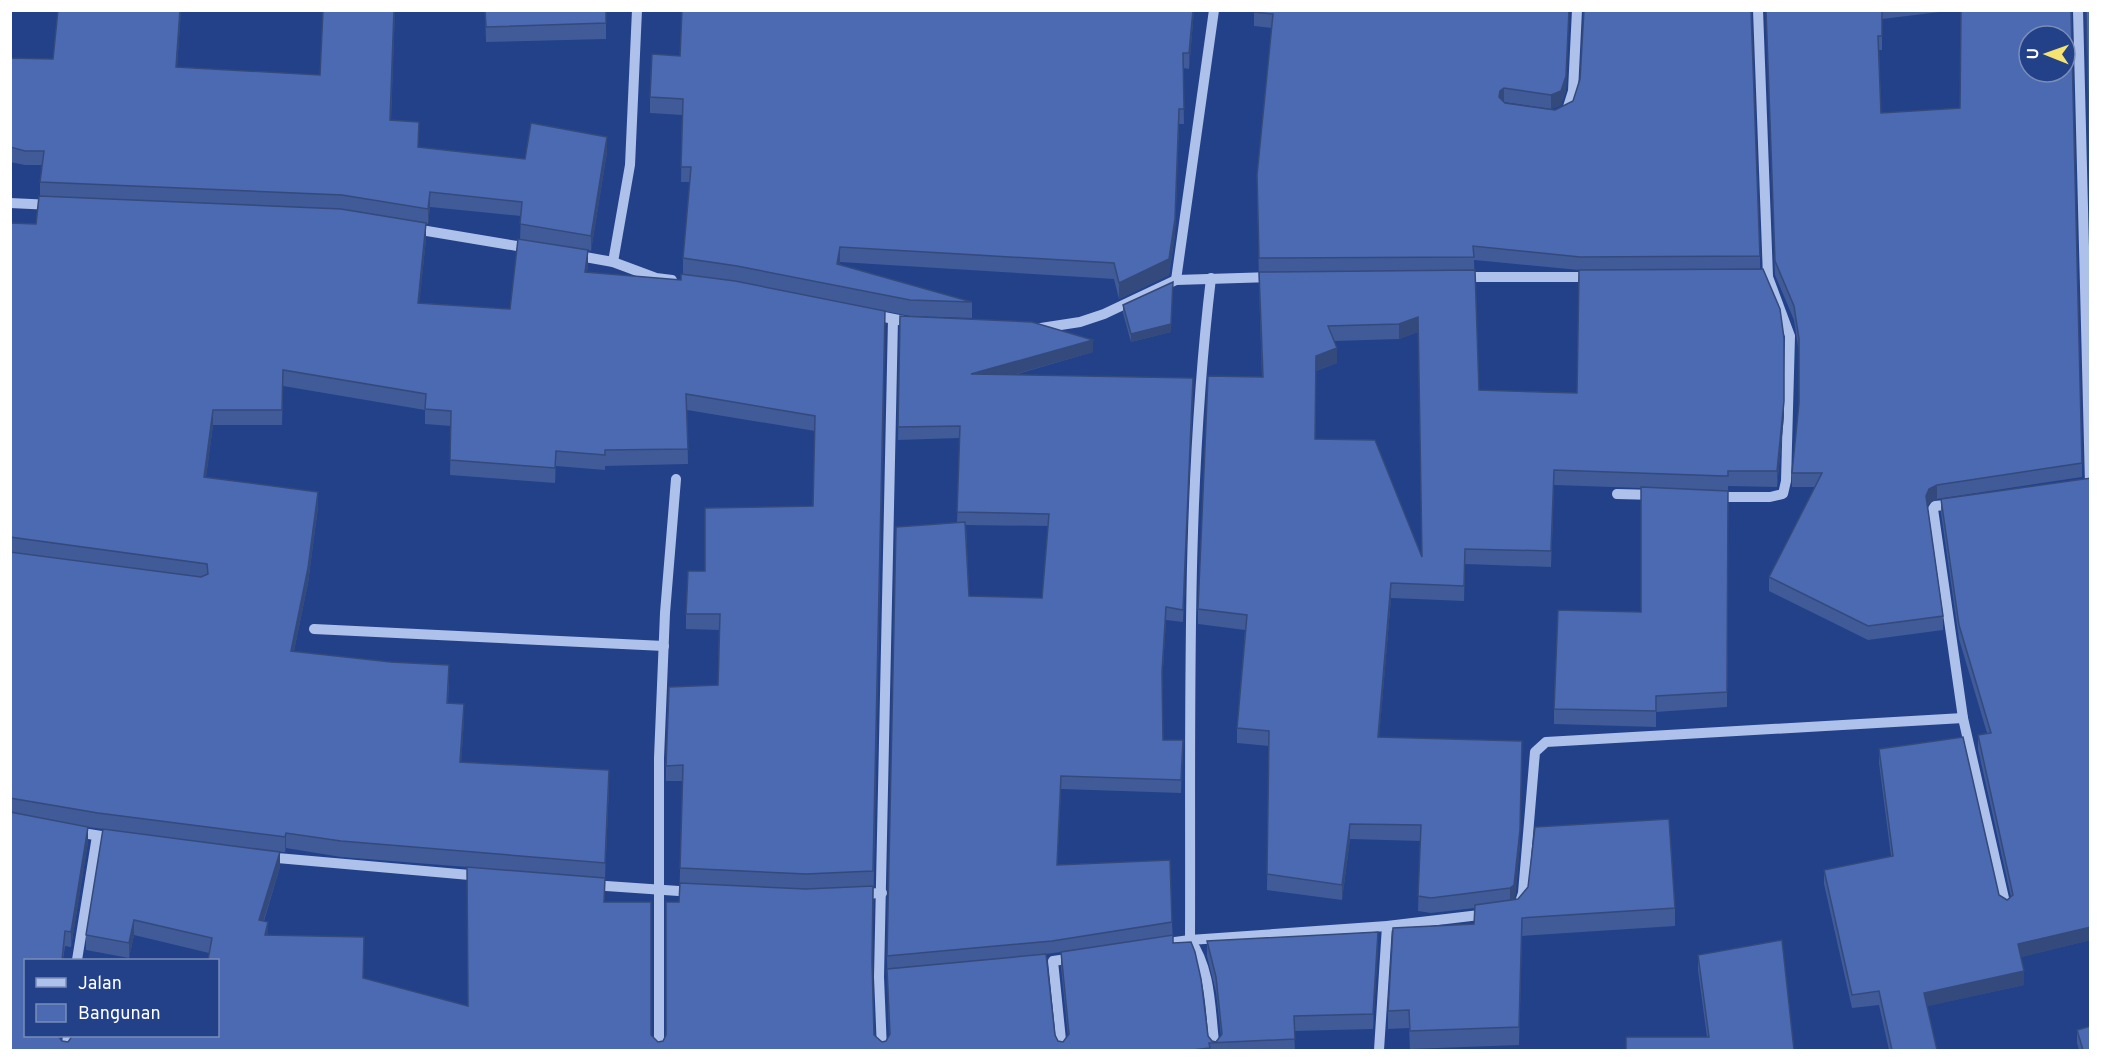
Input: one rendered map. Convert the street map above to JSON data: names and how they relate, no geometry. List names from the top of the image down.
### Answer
{
  "legend": ["Jalan", "Bangunan"],
  "north": "left"
}
